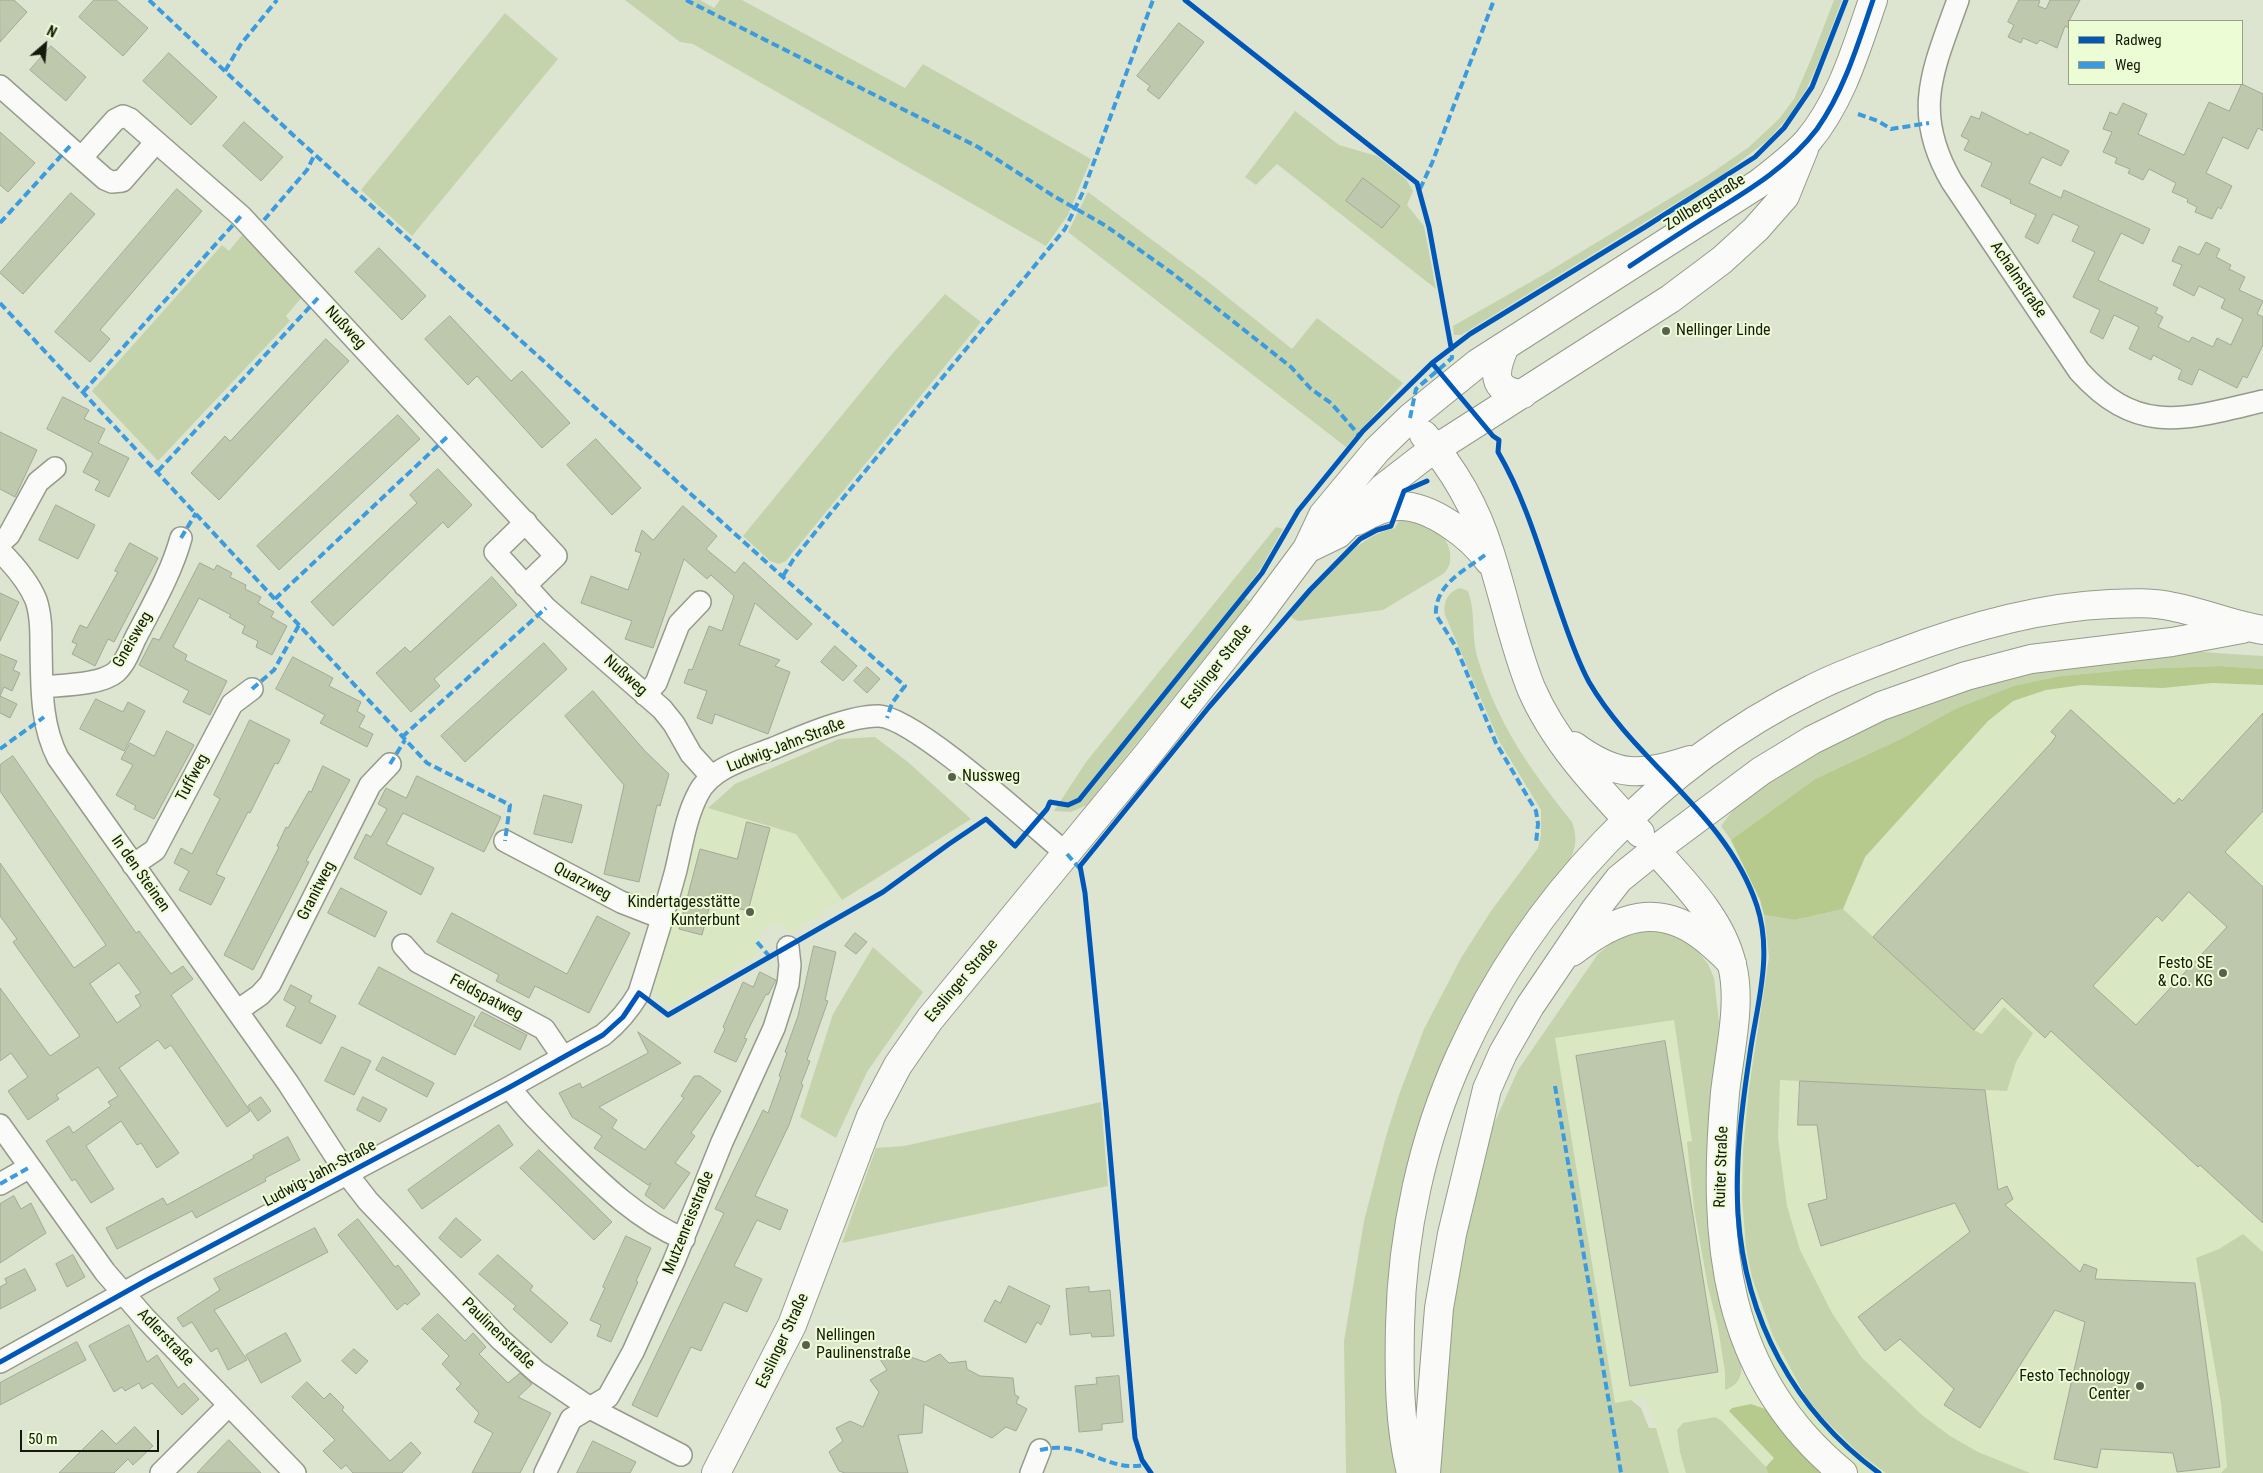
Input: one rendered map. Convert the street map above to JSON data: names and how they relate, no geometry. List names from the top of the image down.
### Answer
{
  "streets": {
    "main road": ["Zollbergstraße", "Esslinger Straße", "Ruiter Straße"],
    "street": [
      "Achalmstraße",
      "Nußweg",
      "Gneisweg",
      "Ludwig-Jahn-Straße",
      "Tuffweg",
      "In den Steinen",
      "Quarzweg",
      "Granitweg",
      "Feldspatweg",
      "Mutzenreisstraße",
      "Paulinenstraße",
      "Adlerstraße"
    ]
  },
  "crossings": [
    ["Zollbergstraße", "Esslinger Straße"],
    ["Zollbergstraße", "Ruiter Straße"],
    ["Nußweg", "Ludwig-Jahn-Straße"],
    ["Gneisweg", "In den Steinen"],
    ["Esslinger Straße", "Ludwig-Jahn-Straße"],
    ["Esslinger Straße", "Ruiter Straße"],
    ["Ludwig-Jahn-Straße", "In den Steinen"],
    ["Ludwig-Jahn-Straße", "Quarzweg"],
    ["Ludwig-Jahn-Straße", "Feldspatweg"],
    ["Ludwig-Jahn-Straße", "Paulinenstraße"],
    ["Ludwig-Jahn-Straße", "Adlerstraße"],
    ["Tuffweg", "In den Steinen"],
    ["In den Steinen", "Granitweg"],
    ["In den Steinen", "Paulinenstraße"],
    ["Mutzenreisstraße", "Paulinenstraße"]
  ],
  "places": [
    "Nellinger Linde",
    "Nussweg",
    "Kindertagesstätte Kunterbunt",
    "Festo SE & Co. KG",
    "Nellingen Paulinenstraße",
    "Festo Technology Center"
  ],
  "legend": ["Radweg", "Weg"],
  "scale_bar": "50 m",
  "north": "top right"
}
